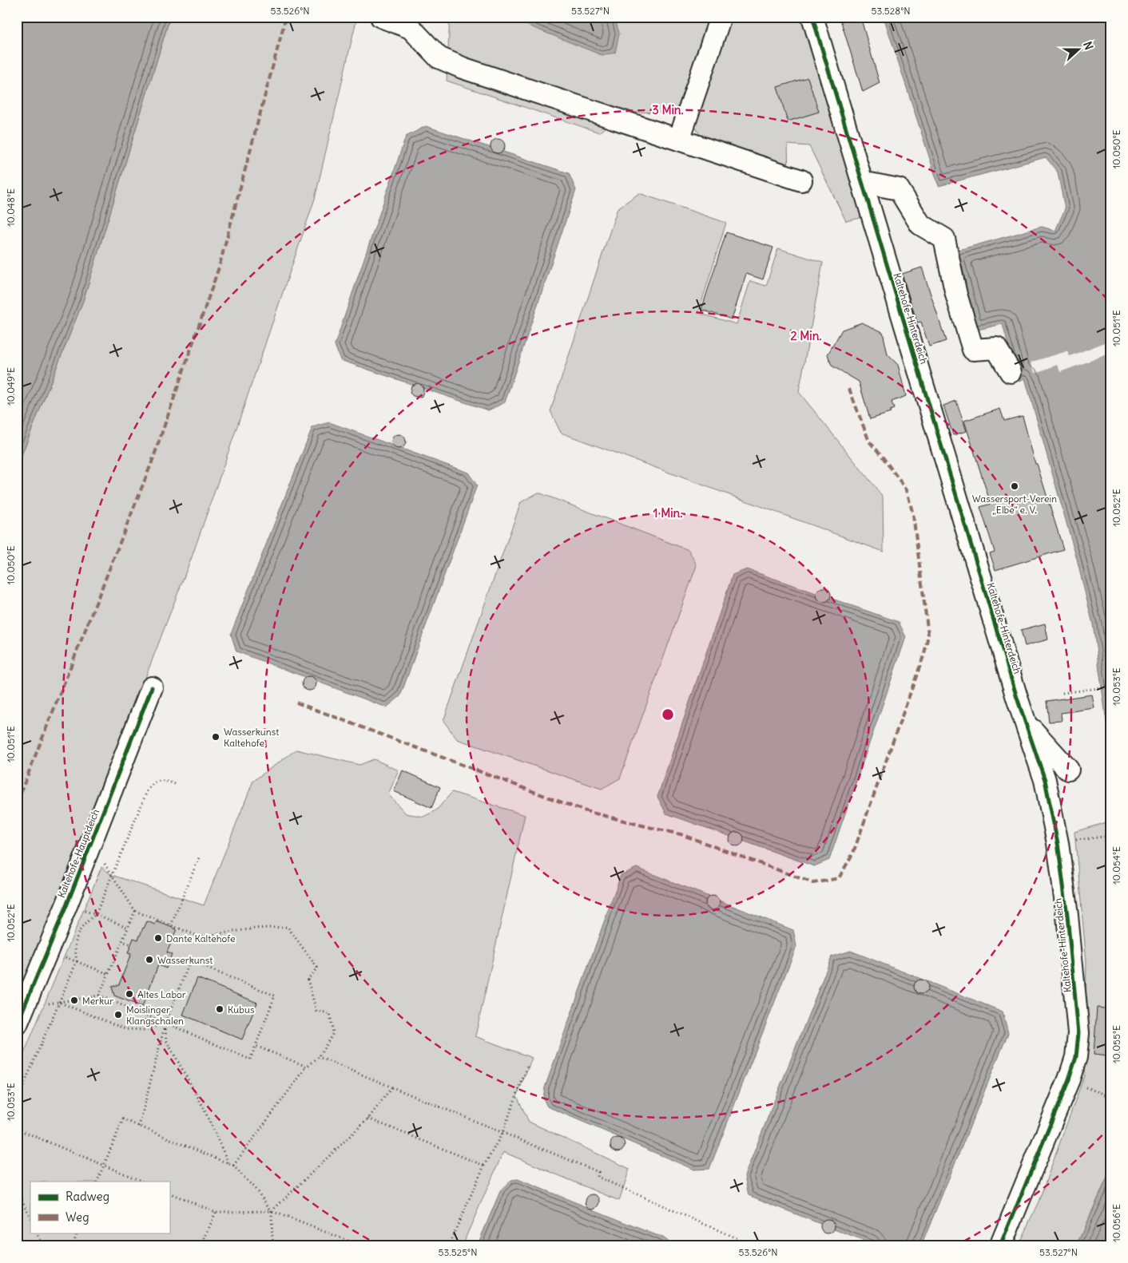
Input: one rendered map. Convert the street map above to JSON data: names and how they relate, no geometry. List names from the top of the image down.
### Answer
{
  "streets": {
    "street": ["Kaltehofe-Hinterdeich", "Kaltehofe-Hauptdeich"]
  },
  "places": [
    "Wassersport-Verein „Elbe\" e. V.",
    "Wasserkunst Kaltehofe",
    "Dante Kaltehofe",
    "Wasserkunst",
    "Altes Labor",
    "Merkur",
    "Kubus",
    "Moislinger Klangschalen"
  ],
  "legend": ["Radweg", "Weg"],
  "north": "right",
  "coordinates": [
    "53.526°N",
    "53.527°N",
    "53.528°N",
    "10.050°E",
    "10.048°E",
    "10.051°E",
    "10.049°E",
    "10.052°E",
    "10.053°E",
    "10.054°E",
    "10.055°E",
    "10.056°E",
    "53.525°N"
  ],
  "rings": ["3 Min.", "2 Min.", "1 Min."]
}
